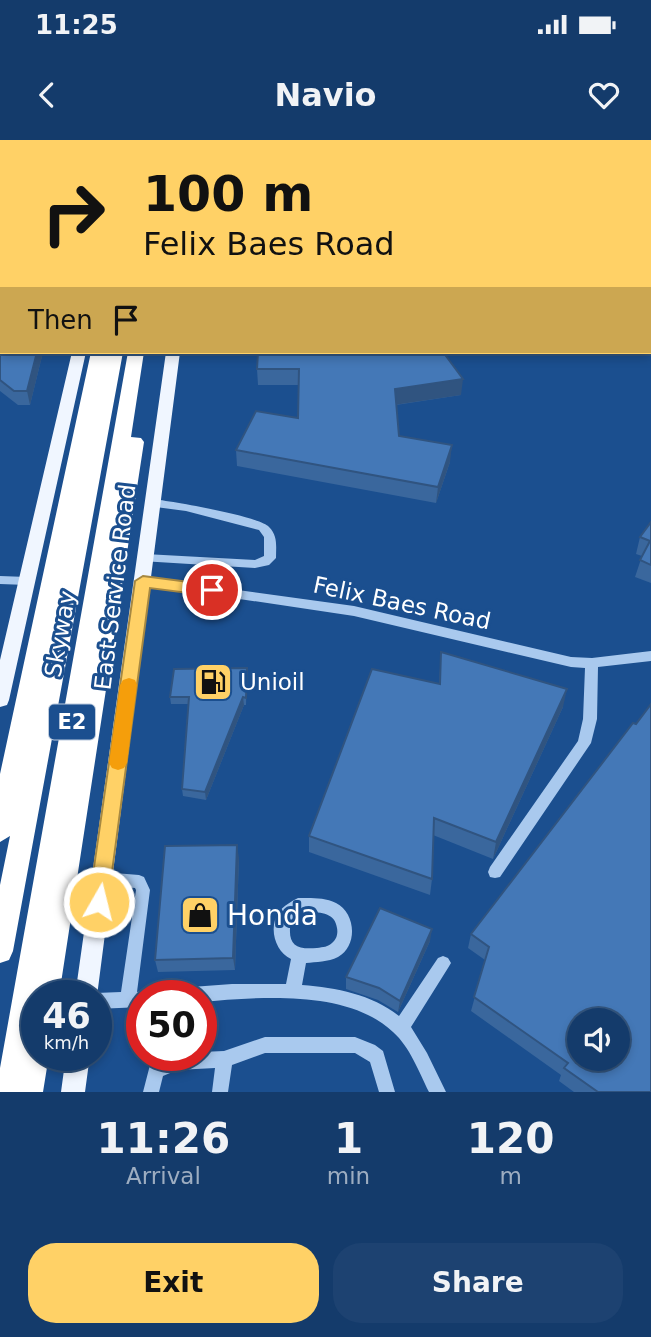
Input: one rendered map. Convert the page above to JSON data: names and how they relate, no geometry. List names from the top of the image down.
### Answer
{
  "streets": {
    "highway": ["Skyway", "E2"],
    "main road": ["East Service Road"],
    "street": ["Felix Baes Road"]
  },
  "crossings": [
    ["East Service Road", "Felix Baes Road"]
  ],
  "places": {
    "fuel station": ["Unioil"],
    "shop": ["Honda"]
  },
  "page": {
    "status": "11:25",
    "header": "Navio",
    "turn": ["100 m", "Felix Baes Road"],
    "then": "Then",
    "speed": "46 km/h",
    "limit": "50",
    "eta": [
      "11:26",
      "Arrival",
      "1",
      "min",
      "120",
      "m"
    ],
    "buttons": ["Exit", "Share"]
  }
}
